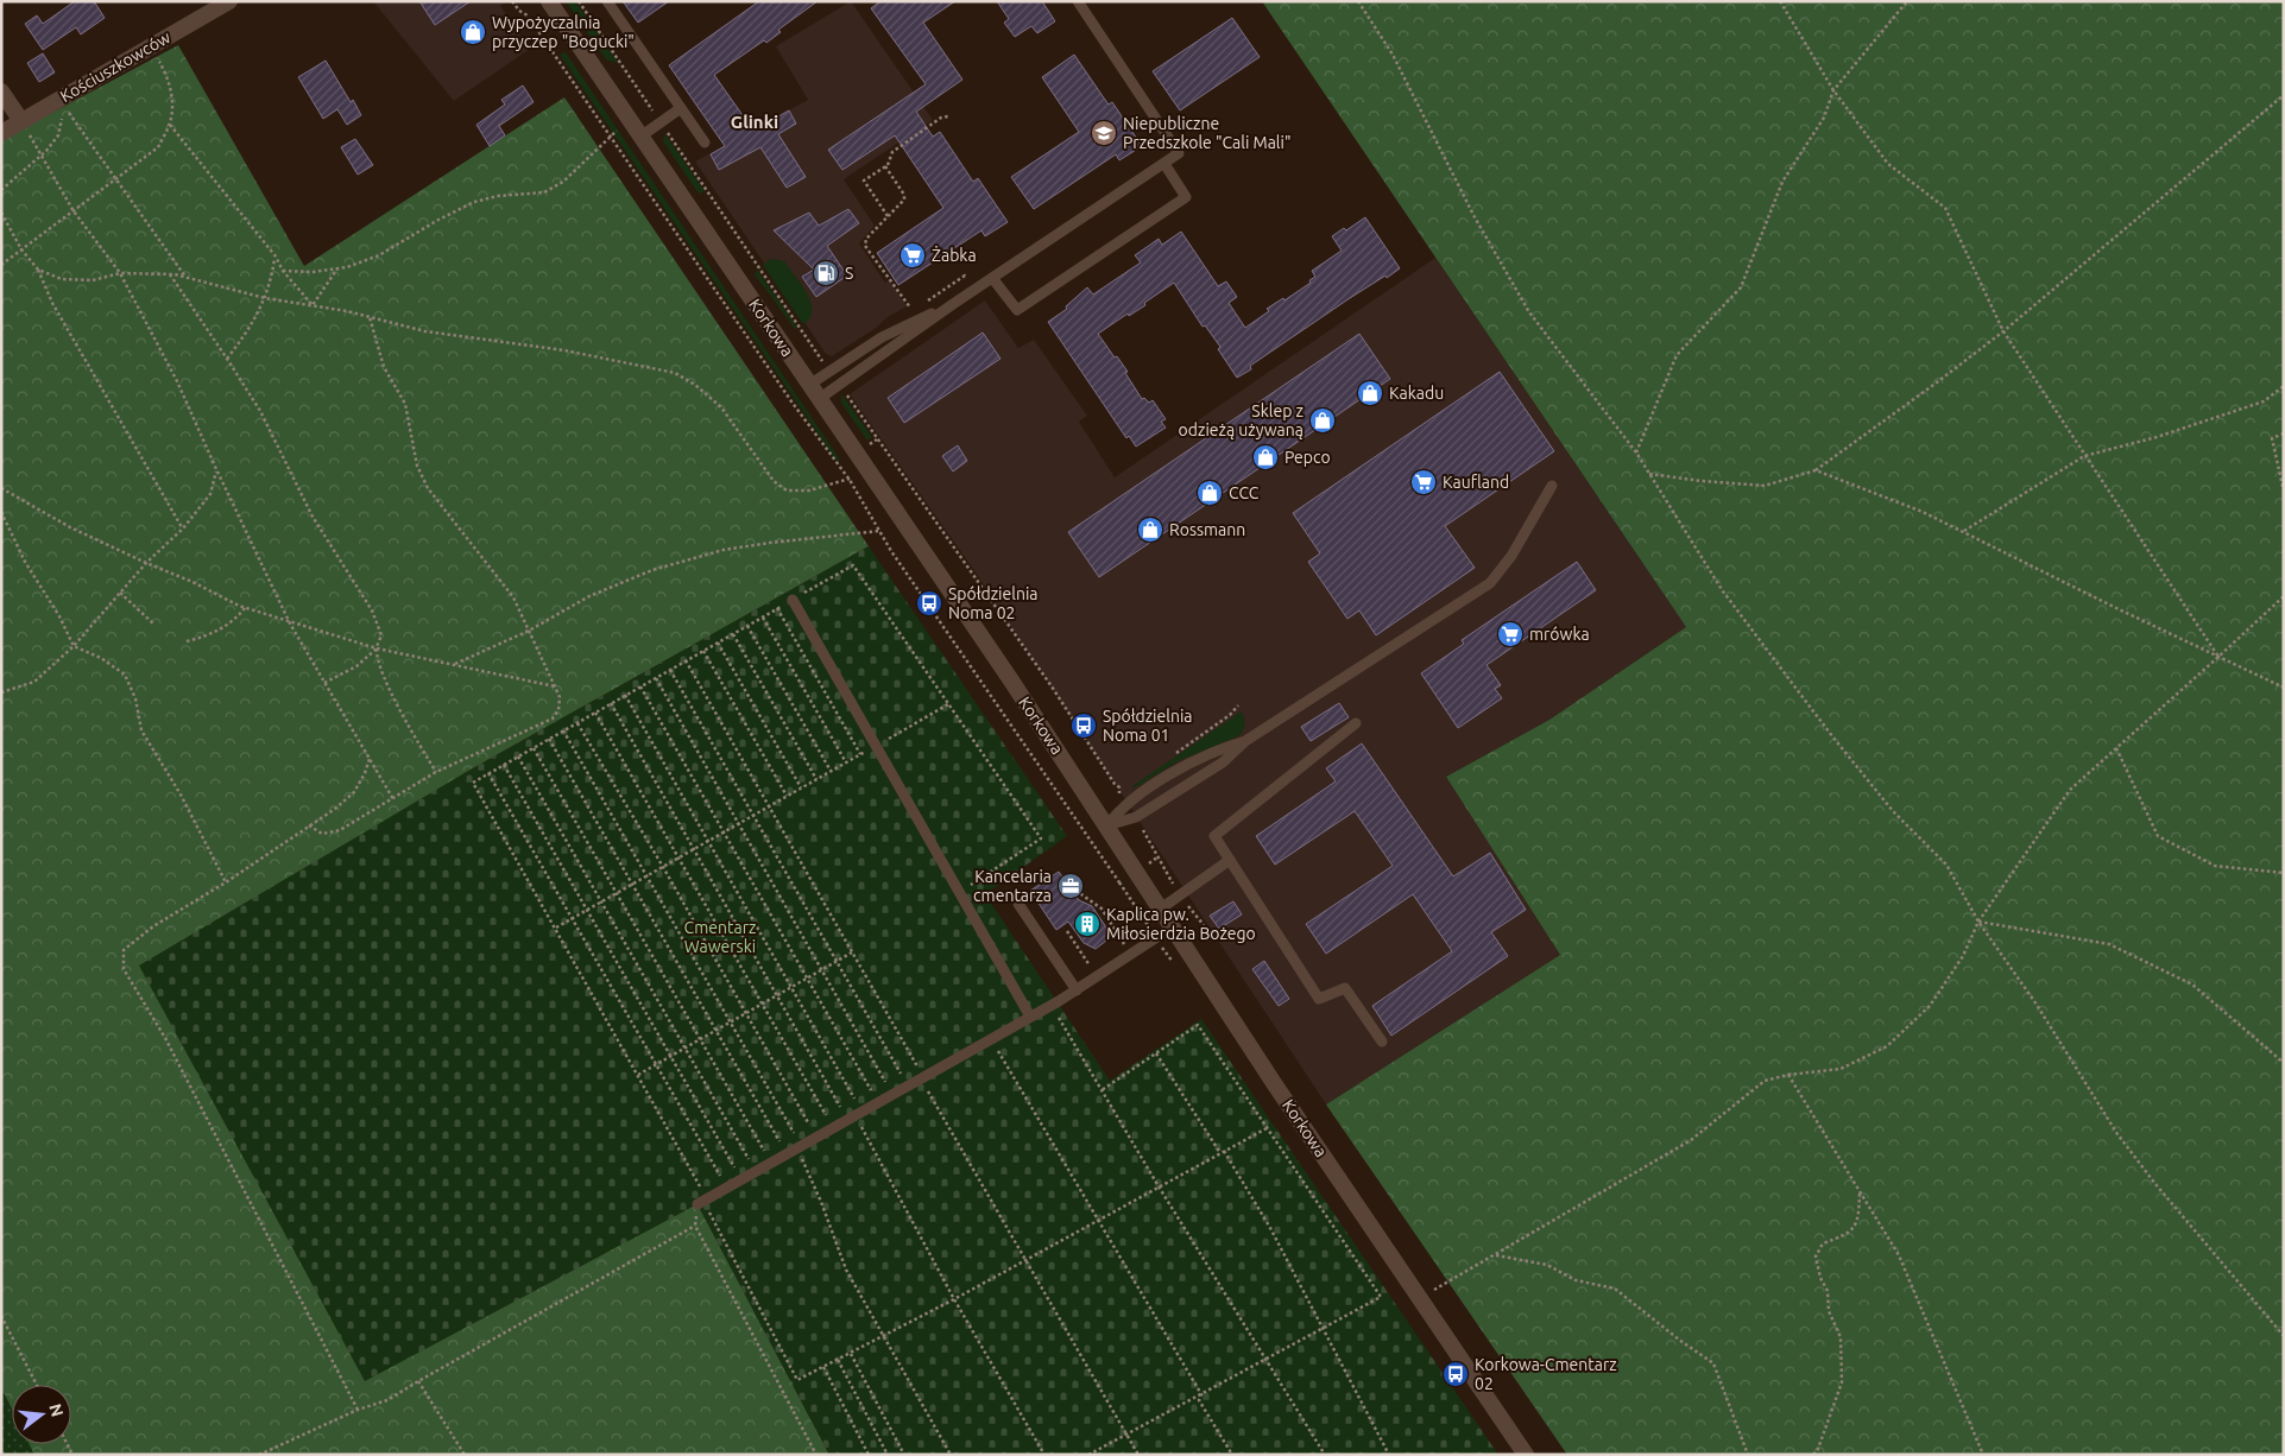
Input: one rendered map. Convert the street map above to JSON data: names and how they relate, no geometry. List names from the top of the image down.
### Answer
{
  "streets": {
    "street": ["Kościuszkowców", "Korkowa"]
  },
  "districts": ["Glinki"],
  "parks": ["Cmentarz Wawerski"],
  "places": {
    "shop": [
      "Wypożyczalnia przyczep \"Bogucki\"",
      "Kakadu",
      "Sklep z odzieżą używaną",
      "Pepco",
      "CCC",
      "Rossmann"
    ],
    "school or university": ["Niepubliczne Przedszkole \"Cali Mali\""],
    "supermarket": ["Żabka", "Kaufland", "mrówka"],
    "fuel station": ["S"],
    "bus stop": ["Spółdzielnia Noma 02", "Spółdzielnia Noma 01", "Korkowa-Cmentarz 02"],
    "office": ["Kancelaria cmentarza"],
    "building": ["Kaplica pw. Miłosierdzia Bożego"]
  },
  "north": "right"
}
